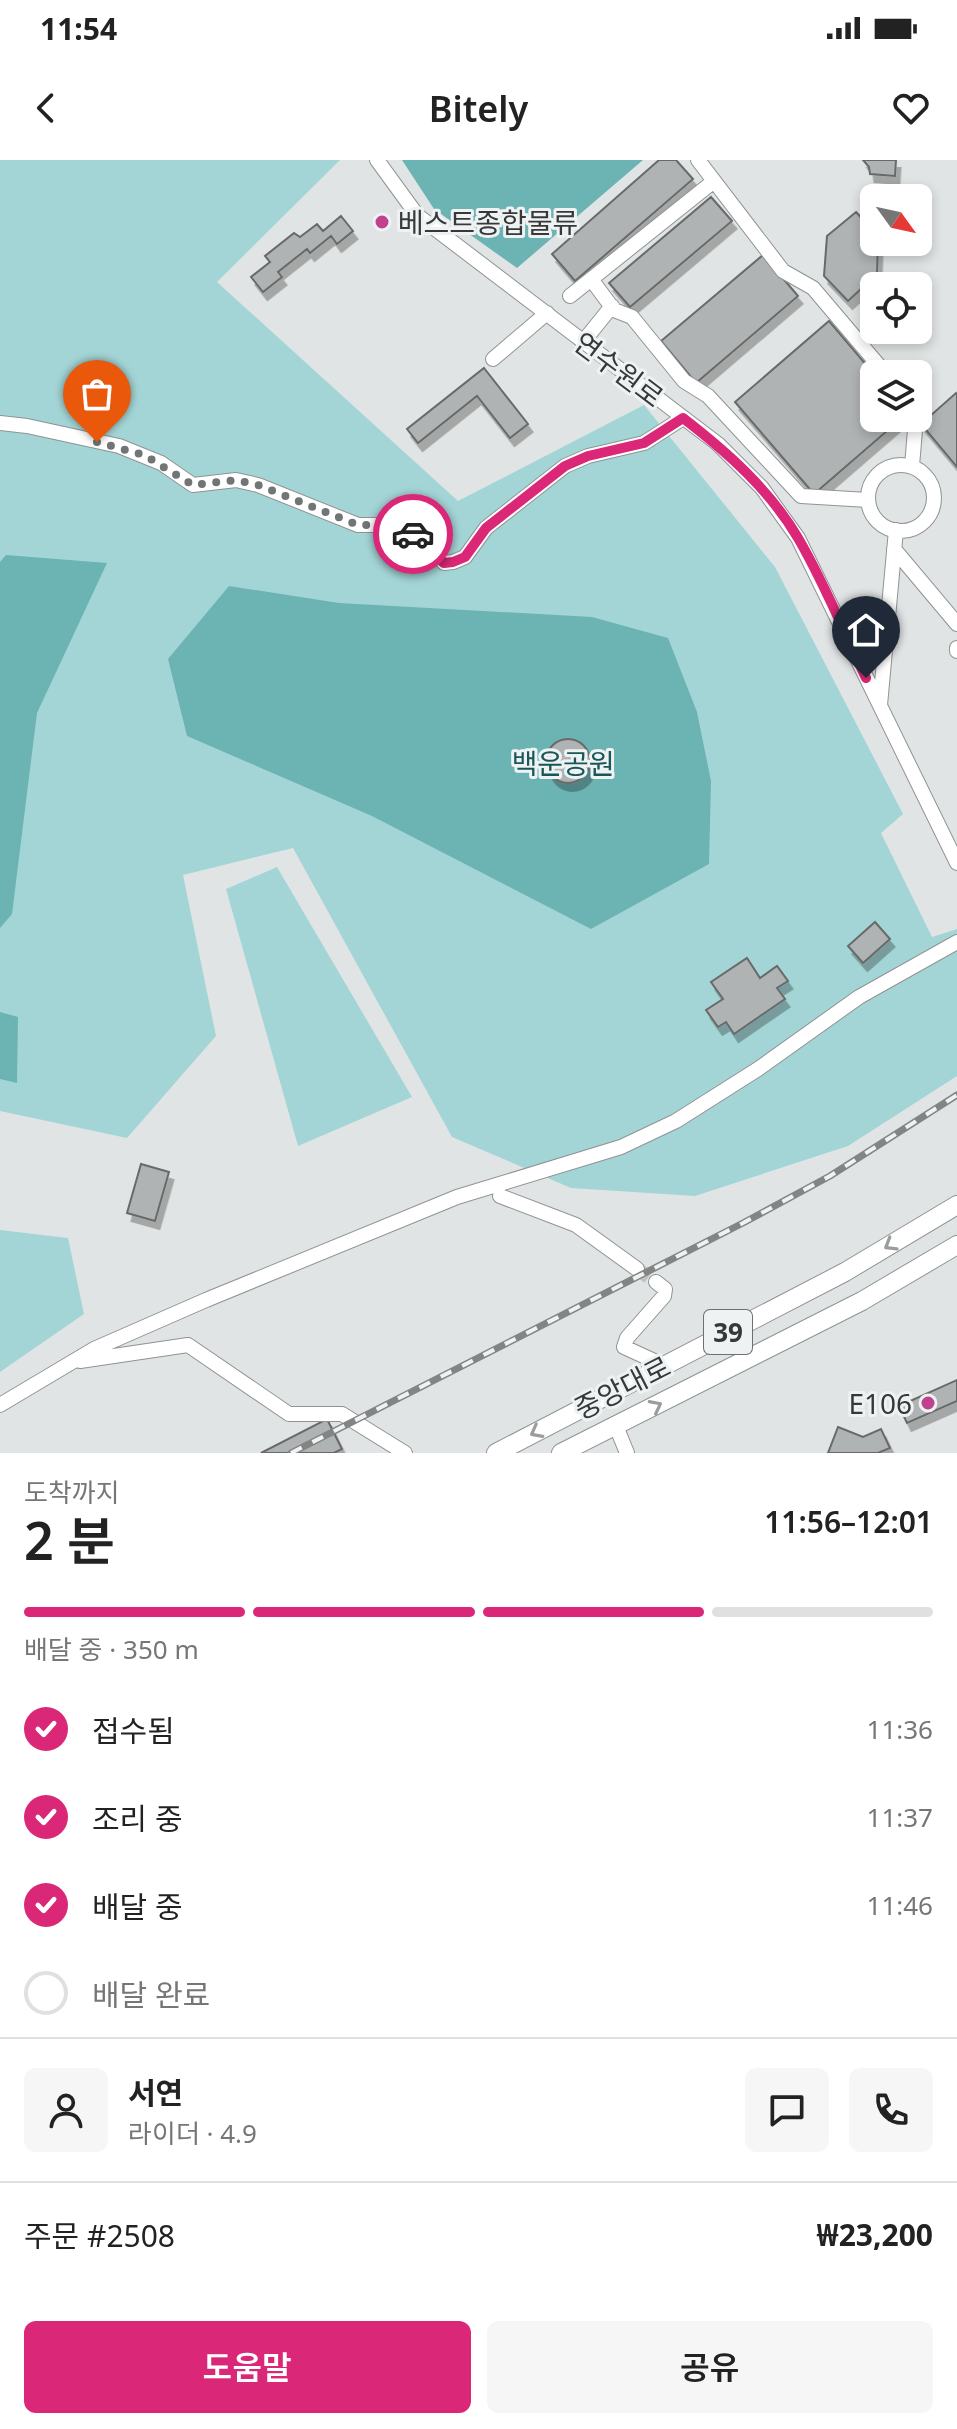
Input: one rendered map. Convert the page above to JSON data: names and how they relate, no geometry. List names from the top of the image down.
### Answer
{
  "streets": {
    "main road": ["39", "중앙대로"],
    "street": ["연수원로"]
  },
  "parks": ["백운공원"],
  "places": ["베스트종합물류", "E106"],
  "north": "bottom right",
  "page": {
    "status": "11:54",
    "header": "Bitely",
    "heading": ["2 분", "도착까지", "11:56–12:01"],
    "panel": [
      "서연",
      "라이더 · 4.9",
      "주문 #2508",
      "₩23,200"
    ],
    "bar": "배달 중 · 350 m",
    "list": [
      ["접수됨", "11:36"],
      ["조리 중", "11:37"],
      ["배달 중", "11:46"],
      "배달 완료"
    ],
    "buttons": ["도움말", "공유"]
  }
}
